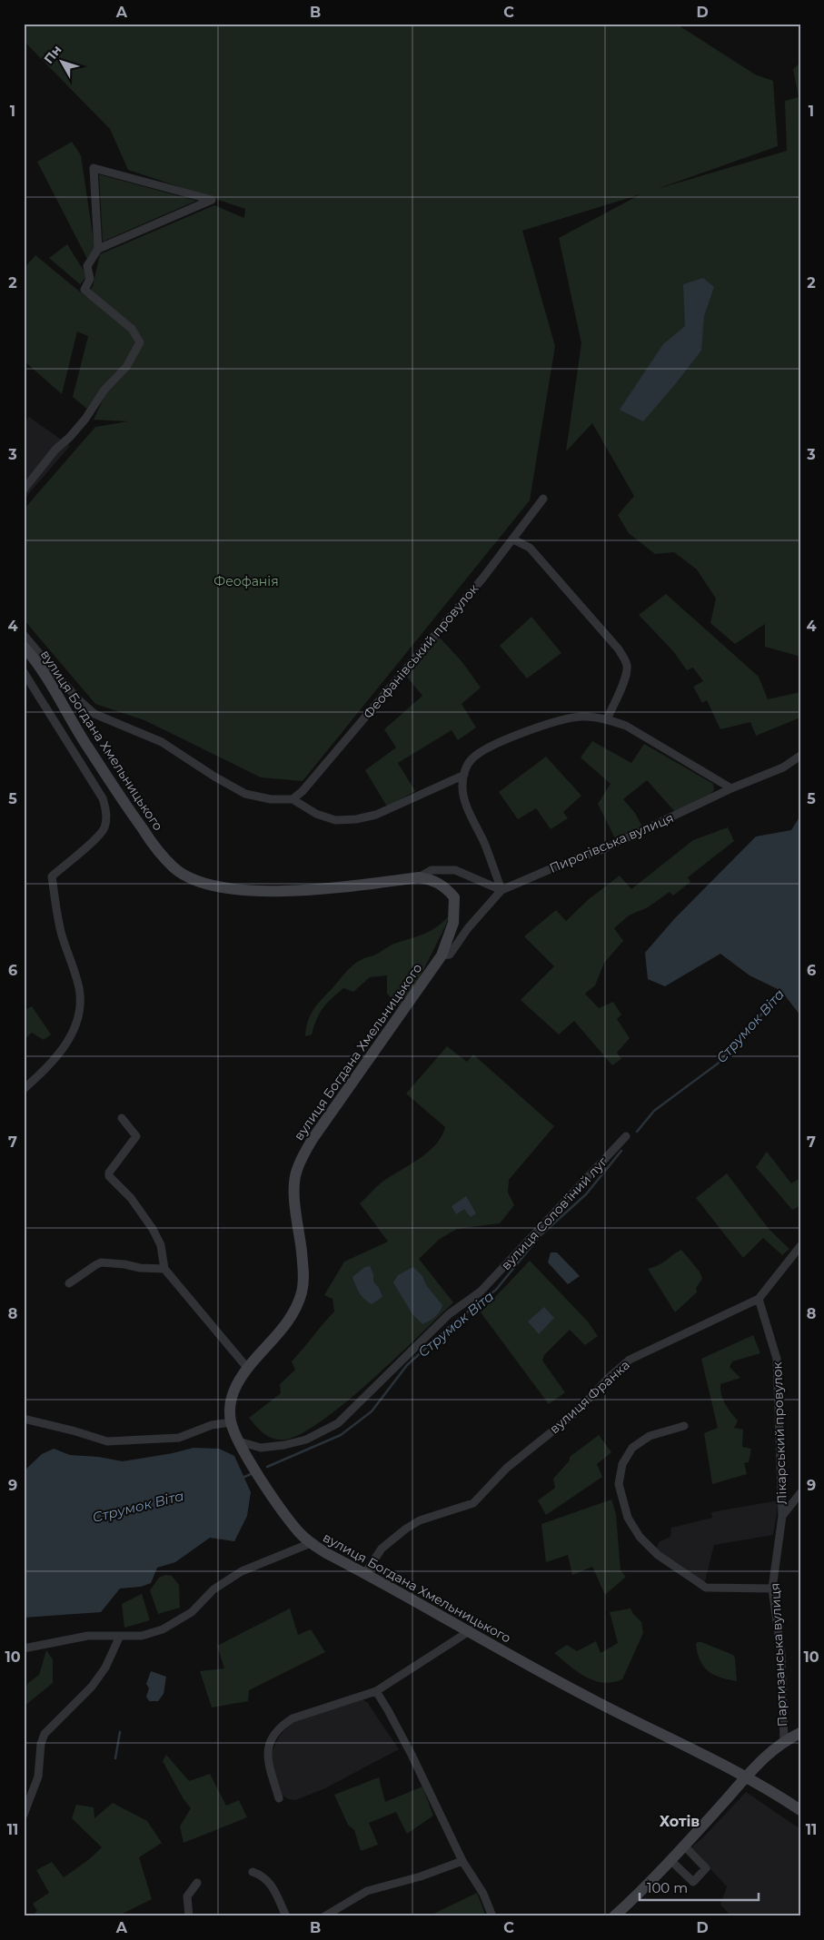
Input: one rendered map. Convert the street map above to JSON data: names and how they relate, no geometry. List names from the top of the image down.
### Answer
{
  "streets": {
    "street": [
      "Феофанівський провулок",
      "вулиця Богдана Хмельницького",
      "Пирогівська вулиця",
      "вулиця Солов'їний луг",
      "вулиця Франка",
      "Лікарський провулок",
      "Партизанська вулиця"
    ]
  },
  "crossings": [
    ["вулиця Богдана Хмельницького", "вулиця Солов'їний луг"],
    ["вулиця Богдана Хмельницького", "вулиця Франка"],
    ["вулиця Франка", "Лікарський провулок"],
    ["Лікарський провулок", "Партизанська вулиця"]
  ],
  "districts": ["Хотів"],
  "water": ["Струмок Віта"],
  "parks": ["Феофанія"],
  "scale_bar": "100 m",
  "north": "top left",
  "grid": {
    "columns": [
      "A",
      "B",
      "C",
      "D"
    ],
    "rows": [
      "1",
      "2",
      "3",
      "4",
      "5",
      "6",
      "7",
      "8",
      "9",
      "10",
      "11"
    ]
  }
}
